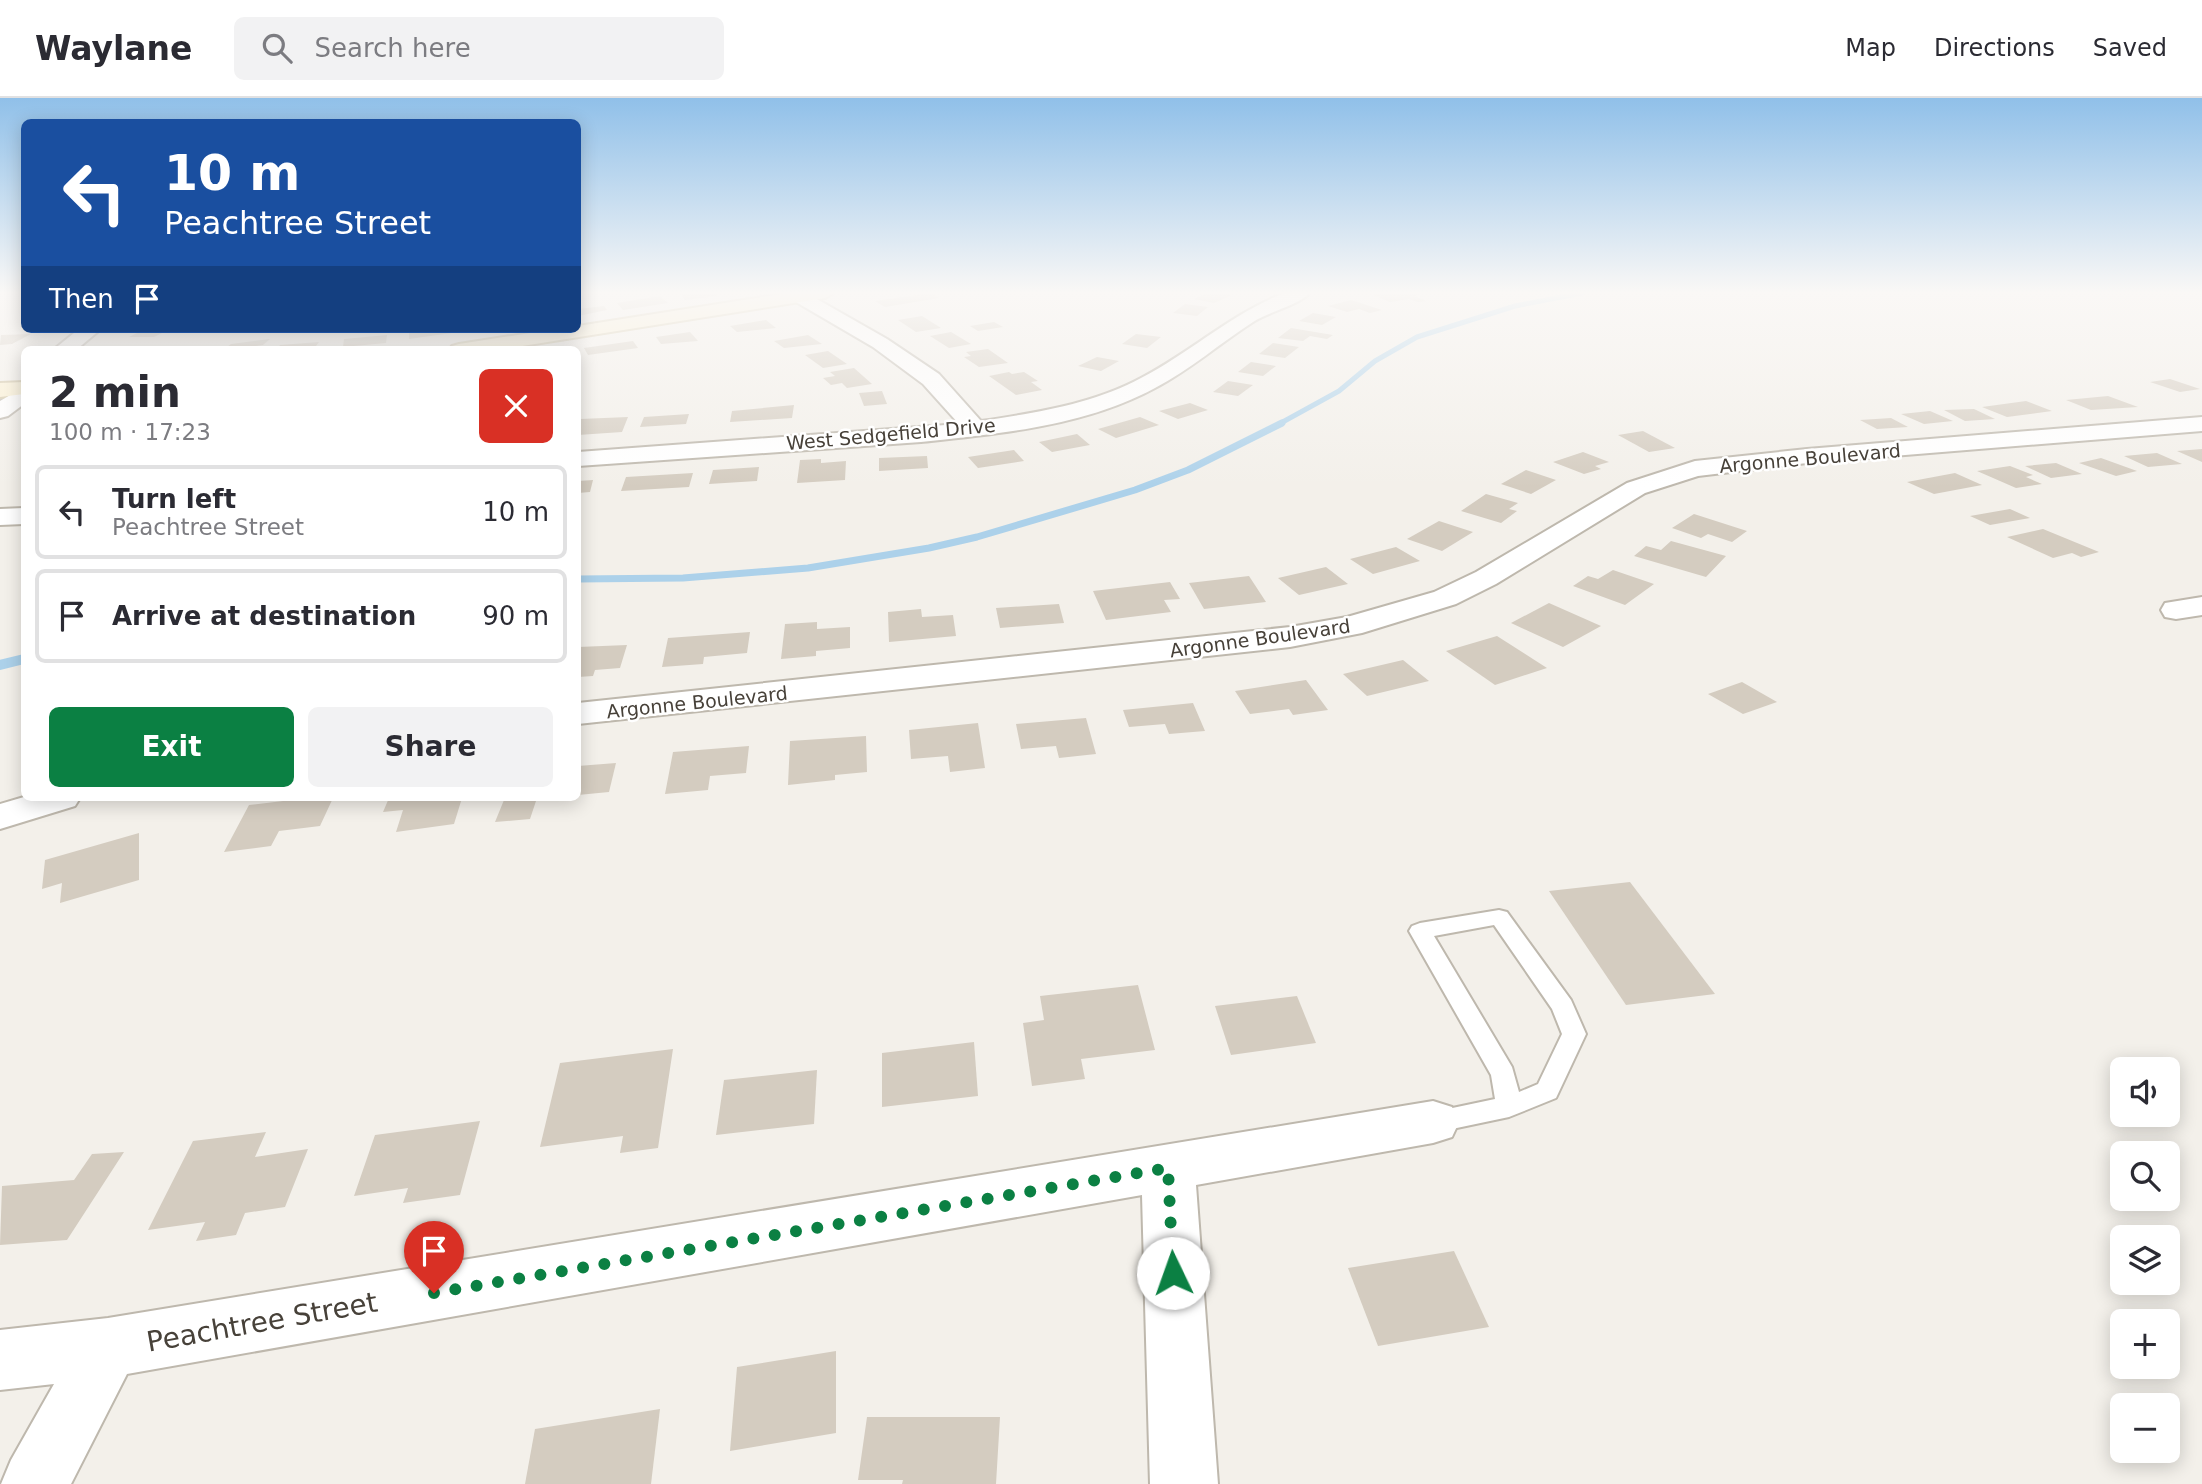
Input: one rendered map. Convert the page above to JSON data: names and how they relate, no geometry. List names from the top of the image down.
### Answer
{
  "streets": {
    "street": ["West Sedgefield Drive", "Argonne Boulevard", "Peachtree Street"]
  },
  "page": {
    "header": "Waylane",
    "search": "Search here",
    "nav": ["Map", "Directions", "Saved"],
    "turn": ["10 m", "Peachtree Street"],
    "then": "Then",
    "heading": ["2 min", "100 m · 17:23"],
    "list": [
      {
        "name": "Turn left",
        "note": "Peachtree Street",
        "value": "10 m"
      },
      {
        "name": "Arrive at destination",
        "value": "90 m"
      }
    ],
    "buttons": ["Exit", "Share"],
    "map_buttons": ["+", "−"]
  }
}
